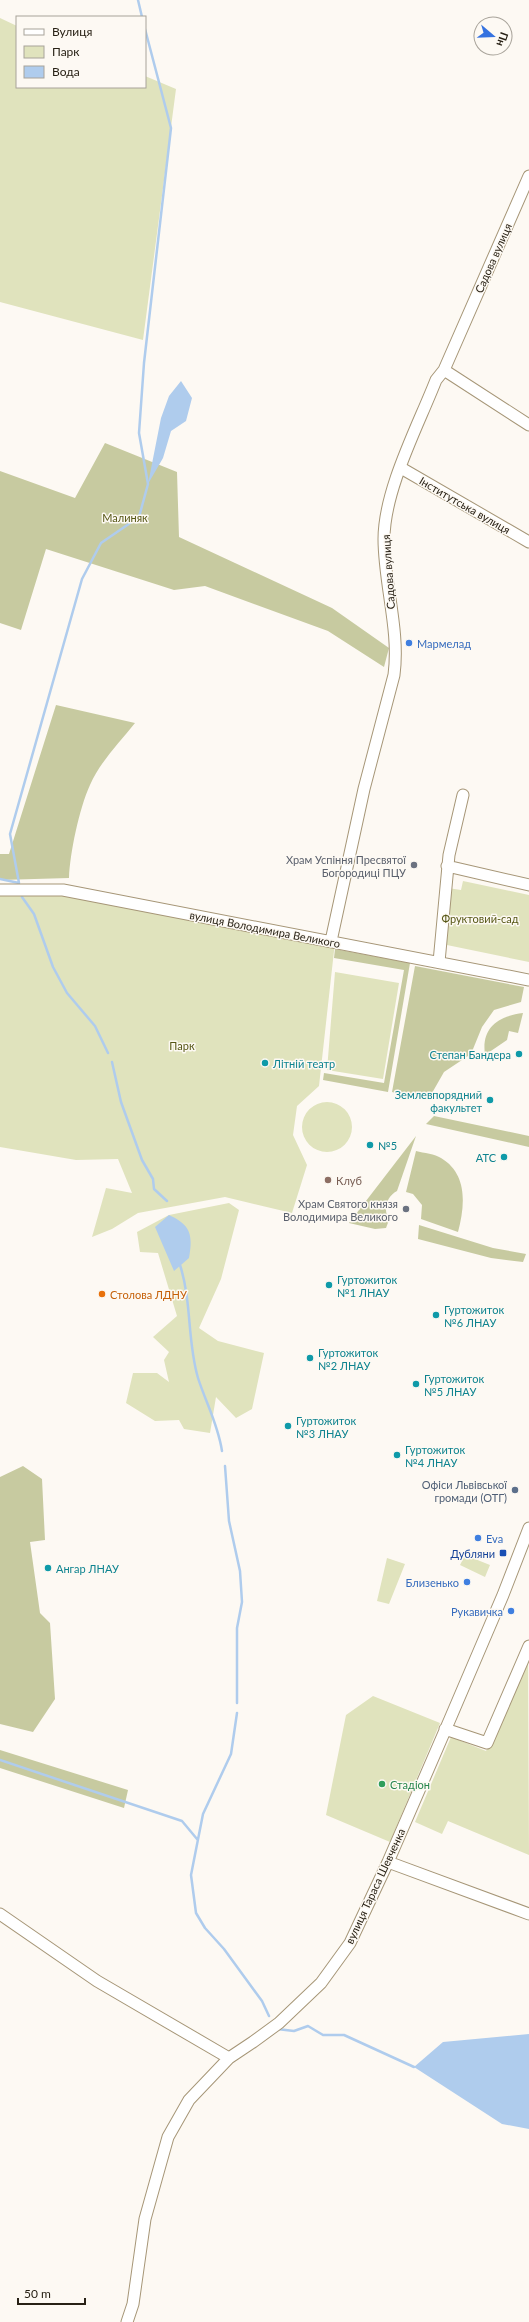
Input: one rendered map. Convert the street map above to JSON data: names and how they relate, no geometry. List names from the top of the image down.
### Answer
{
  "streets": {
    "street": [
      "Садова вулиця",
      "Інститутська вулиця",
      "вулиця Володимира Великого",
      "вулиця Тараса Шевченка"
    ]
  },
  "crossings": [
    ["Садова вулиця", "Інститутська вулиця"],
    ["Садова вулиця", "вулиця Володимира Великого"]
  ],
  "parks": ["Малиняк", "Фруктовий-сад", "Парк"],
  "places": {
    "other": [
      "Мармелад",
      "Храм Успіння Пресвятої Богородиці ПЦУ",
      "Степан Бандера",
      "Літній театр",
      "Землевпорядний факультет",
      "№5",
      "АТС",
      "Клуб",
      "Храм Святого князя Володимира Великого",
      "Гуртожиток №1 ЛНАУ",
      "Столова ЛДНУ",
      "Гуртожиток №6 ЛНАУ",
      "Гуртожиток №2 ЛНАУ",
      "Гуртожиток №5 ЛНАУ",
      "Гуртожиток №3 ЛНАУ",
      "Гуртожиток №4 ЛНАУ",
      "Офіси Львівської громади (ОТГ)",
      "Eva",
      "Ангар ЛНАУ",
      "Близенько",
      "Рукавичка",
      "Стадіон"
    ],
    "transit": ["Дубляни"]
  },
  "legend": ["Вулиця", "Парк", "Вода"],
  "scale_bar": "50 m",
  "north": "right"
}
